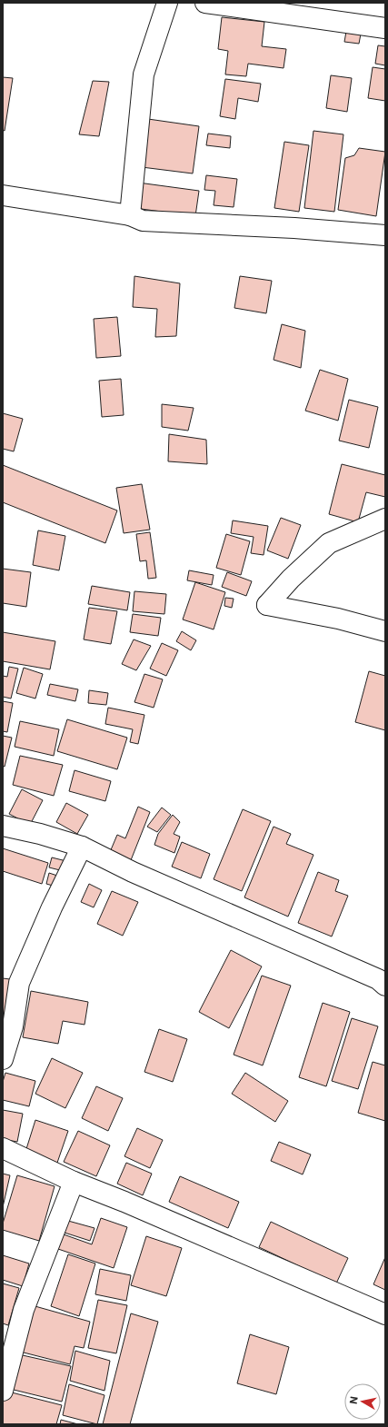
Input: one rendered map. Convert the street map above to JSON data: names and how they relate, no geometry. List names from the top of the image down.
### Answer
{
  "north": "left"
}
